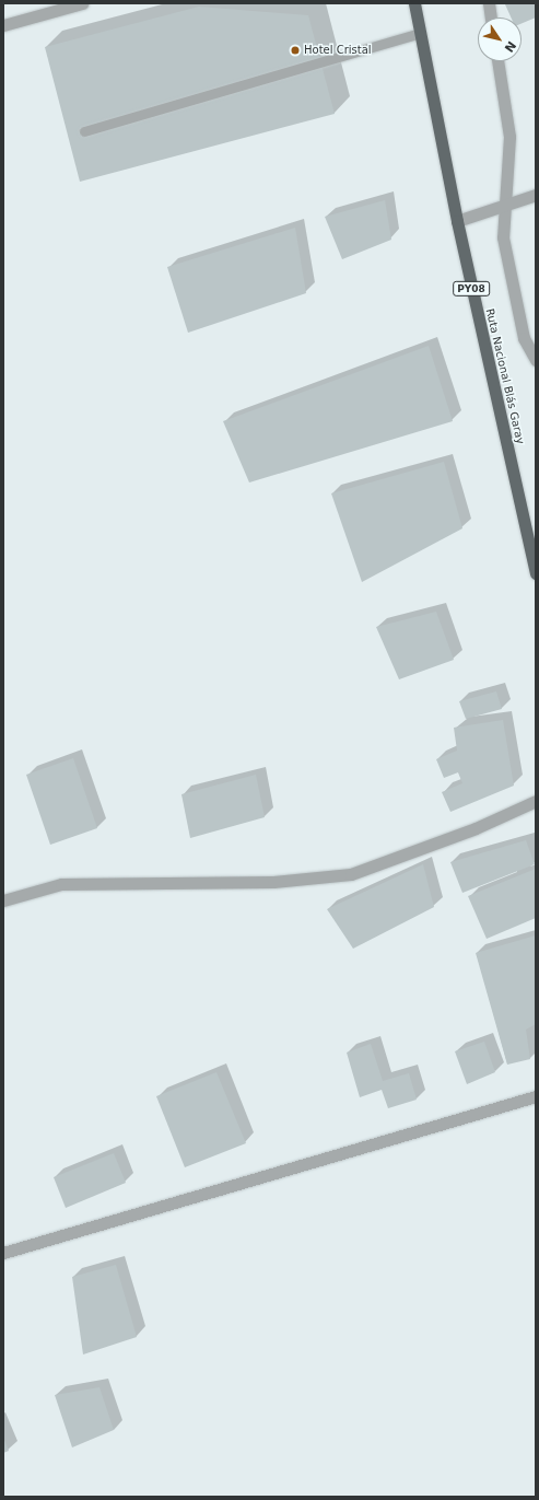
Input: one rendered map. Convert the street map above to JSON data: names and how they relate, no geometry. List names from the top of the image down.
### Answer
{
  "streets": {
    "highway": ["PY08", "Ruta Nacional Blás Garay"]
  },
  "places": ["Hotel Cristal"],
  "north": "bottom right"
}
